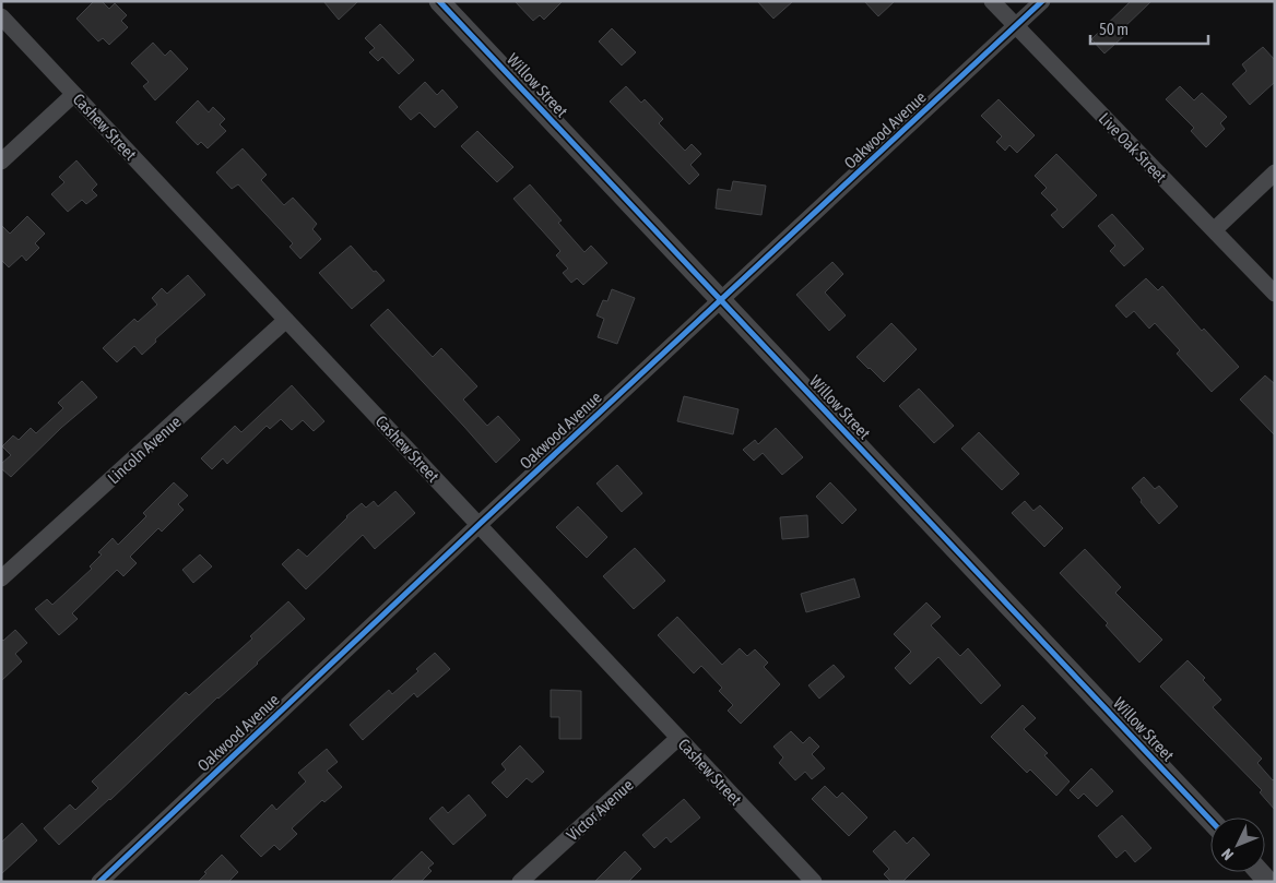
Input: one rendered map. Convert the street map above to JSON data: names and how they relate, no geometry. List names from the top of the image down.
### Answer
{
  "streets": {
    "street": [
      "Willow Street",
      "Cashew Street",
      "Oakwood Avenue",
      "Live Oak Street",
      "Lincoln Avenue",
      "Victor Avenue"
    ]
  },
  "crossings": [
    ["Willow Street", "Oakwood Avenue"],
    ["Cashew Street", "Oakwood Avenue"],
    ["Cashew Street", "Lincoln Avenue"],
    ["Cashew Street", "Victor Avenue"],
    ["Oakwood Avenue", "Live Oak Street"]
  ],
  "scale_bar": "50 m",
  "north": "bottom left"
}
